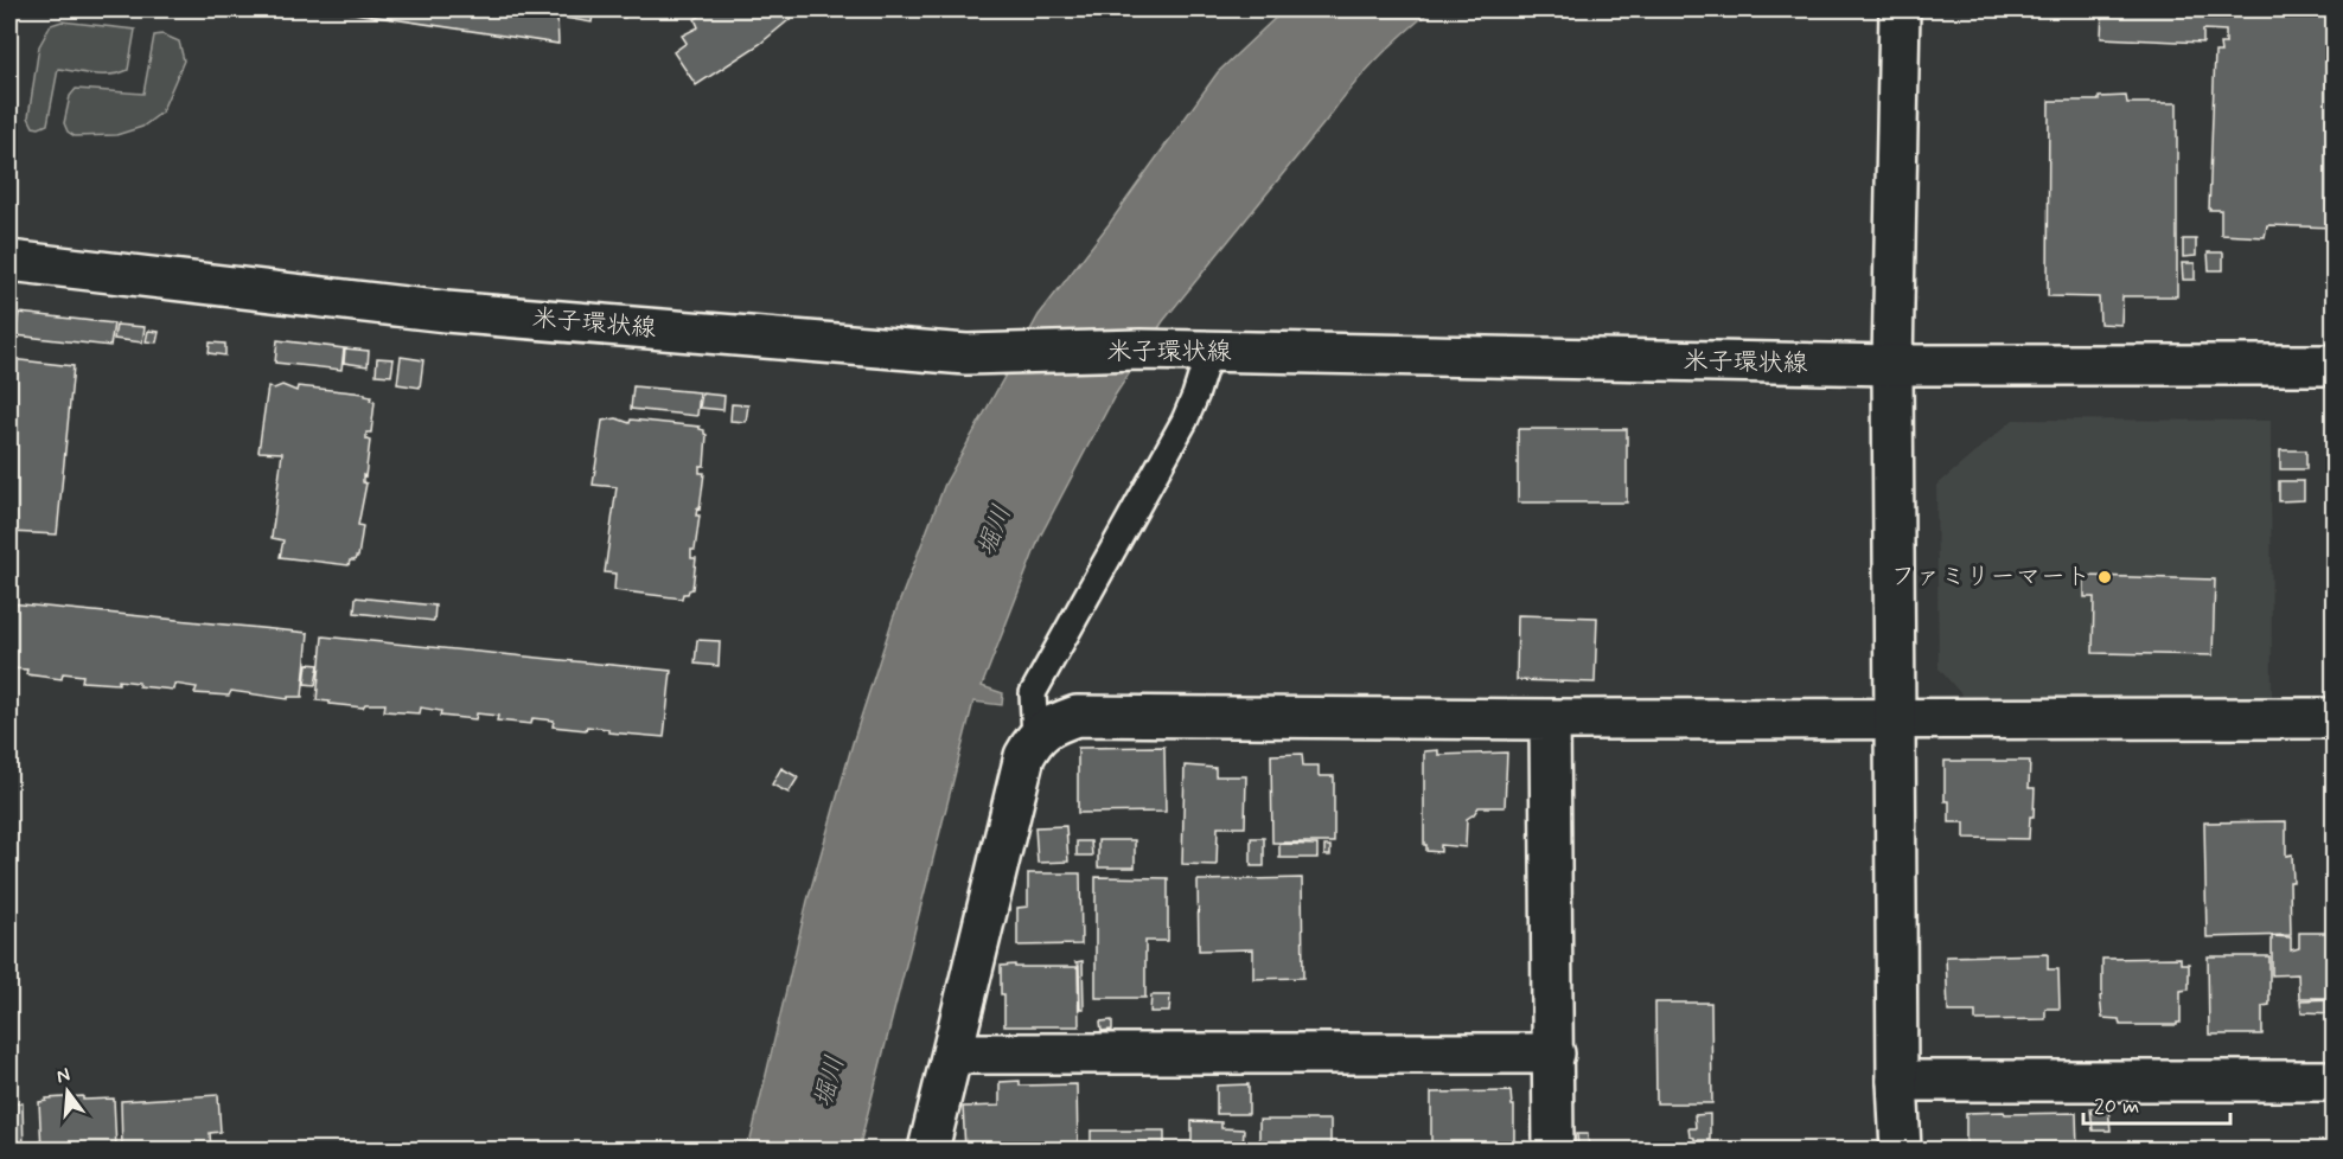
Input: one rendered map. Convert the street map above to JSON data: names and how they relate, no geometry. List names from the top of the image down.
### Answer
{
  "streets": {
    "street": ["米子環状線"]
  },
  "water": ["堀川"],
  "places": ["ファミリーマート"],
  "scale_bar": "20 m",
  "north": "top"
}
